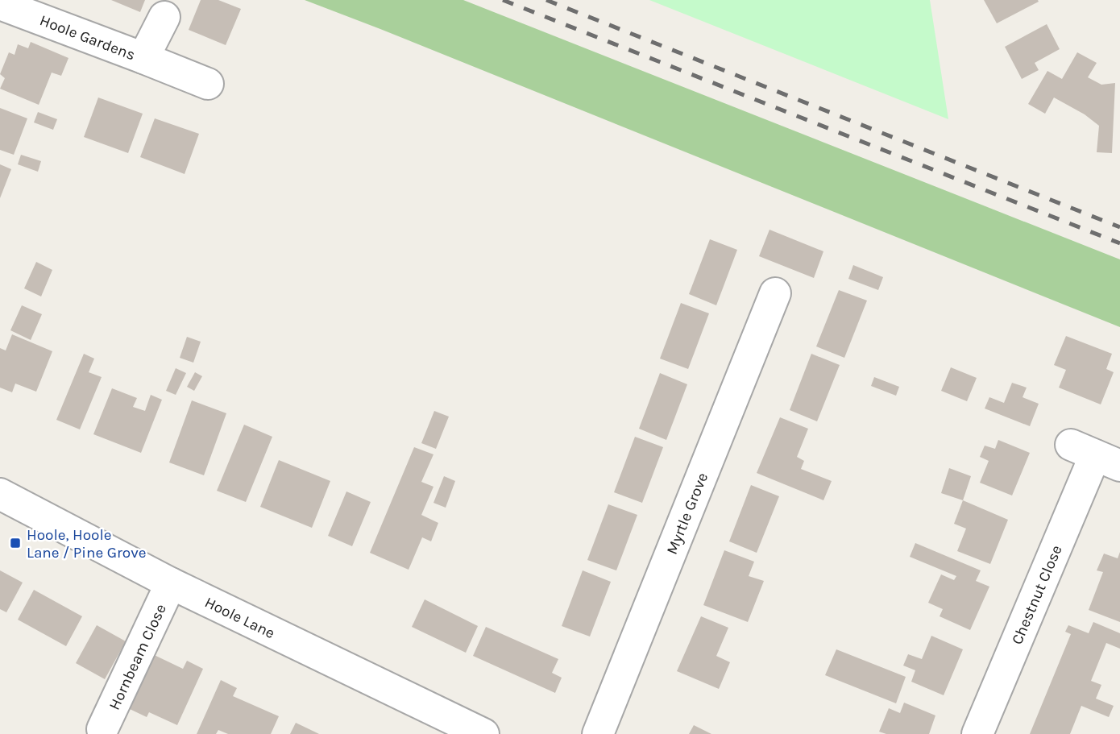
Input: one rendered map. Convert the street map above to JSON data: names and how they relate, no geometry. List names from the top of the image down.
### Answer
{
  "streets": {
    "street": [
      "Hoole Gardens",
      "Myrtle Grove",
      "Chestnut Close",
      "Hoole Lane",
      "Hornbeam Close"
    ]
  },
  "crossings": [
    ["Hoole Lane", "Hornbeam Close"]
  ],
  "places": {
    "transit": ["Hoole, Hoole Lane / Pine Grove"]
  }
}
